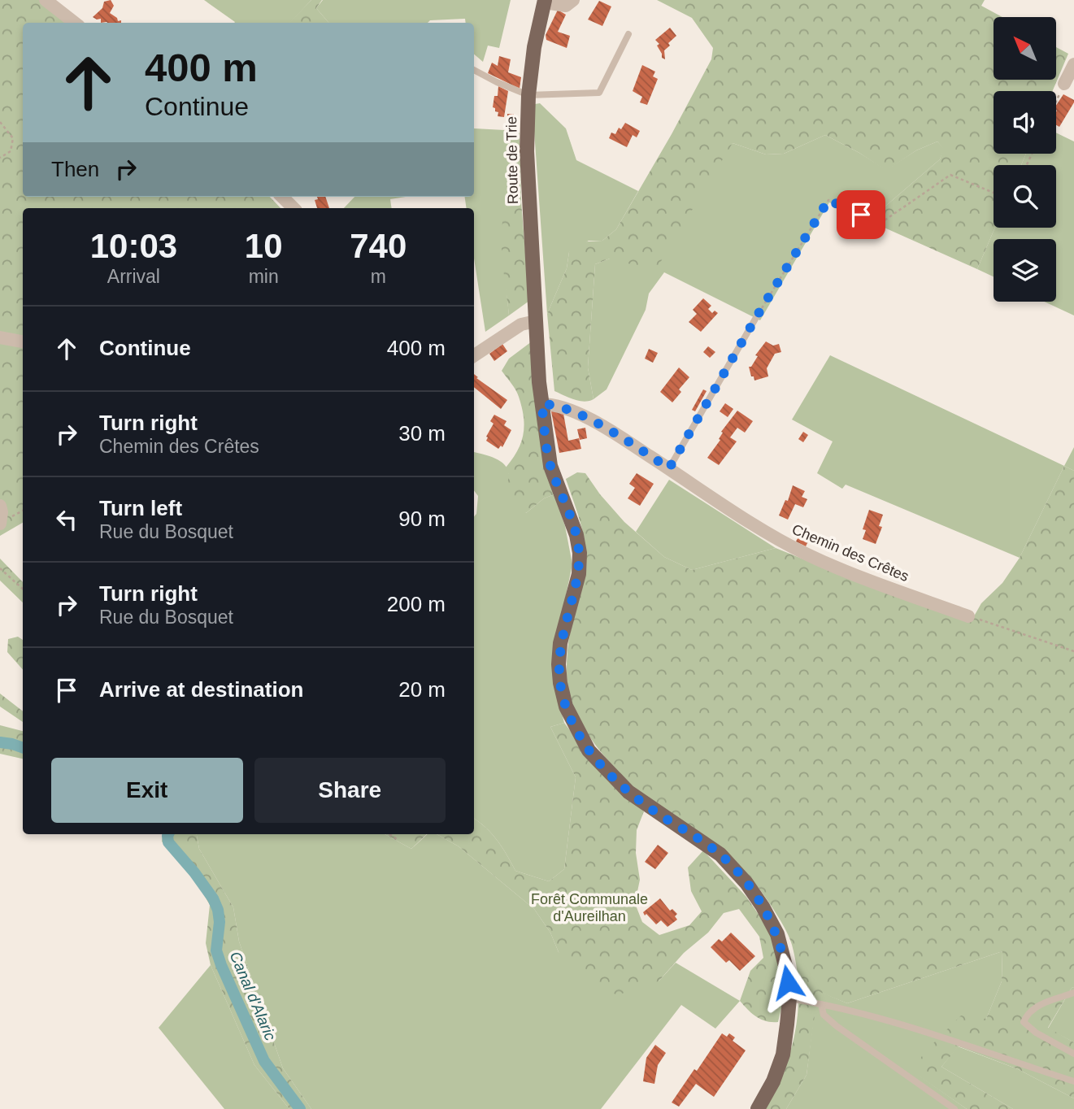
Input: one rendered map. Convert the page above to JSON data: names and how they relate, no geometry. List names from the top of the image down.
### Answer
{
  "streets": {
    "main road": ["Route de Trie"],
    "street": ["Chemin des Crêtes"]
  },
  "crossings": [
    ["Route de Trie", "Chemin des Crêtes"]
  ],
  "water": ["Canal d'Alaric"],
  "parks": ["Forêt Communale d'Aureilhan"],
  "north": "top left",
  "page": {
    "turn": ["400 m", "Continue"],
    "then": "Then",
    "eta": [
      "10:03",
      "Arrival",
      "10",
      "min",
      "740",
      "m"
    ],
    "list": [
      {
        "name": "Continue",
        "value": "400 m"
      },
      {
        "name": "Turn right",
        "note": "Chemin des Crêtes",
        "value": "30 m"
      },
      {
        "name": "Turn left",
        "note": "Rue du Bosquet",
        "value": "90 m"
      },
      {
        "name": "Turn right",
        "note": "Rue du Bosquet",
        "value": "200 m"
      },
      {
        "name": "Arrive at destination",
        "value": "20 m"
      }
    ],
    "buttons": ["Exit", "Share"]
  }
}
